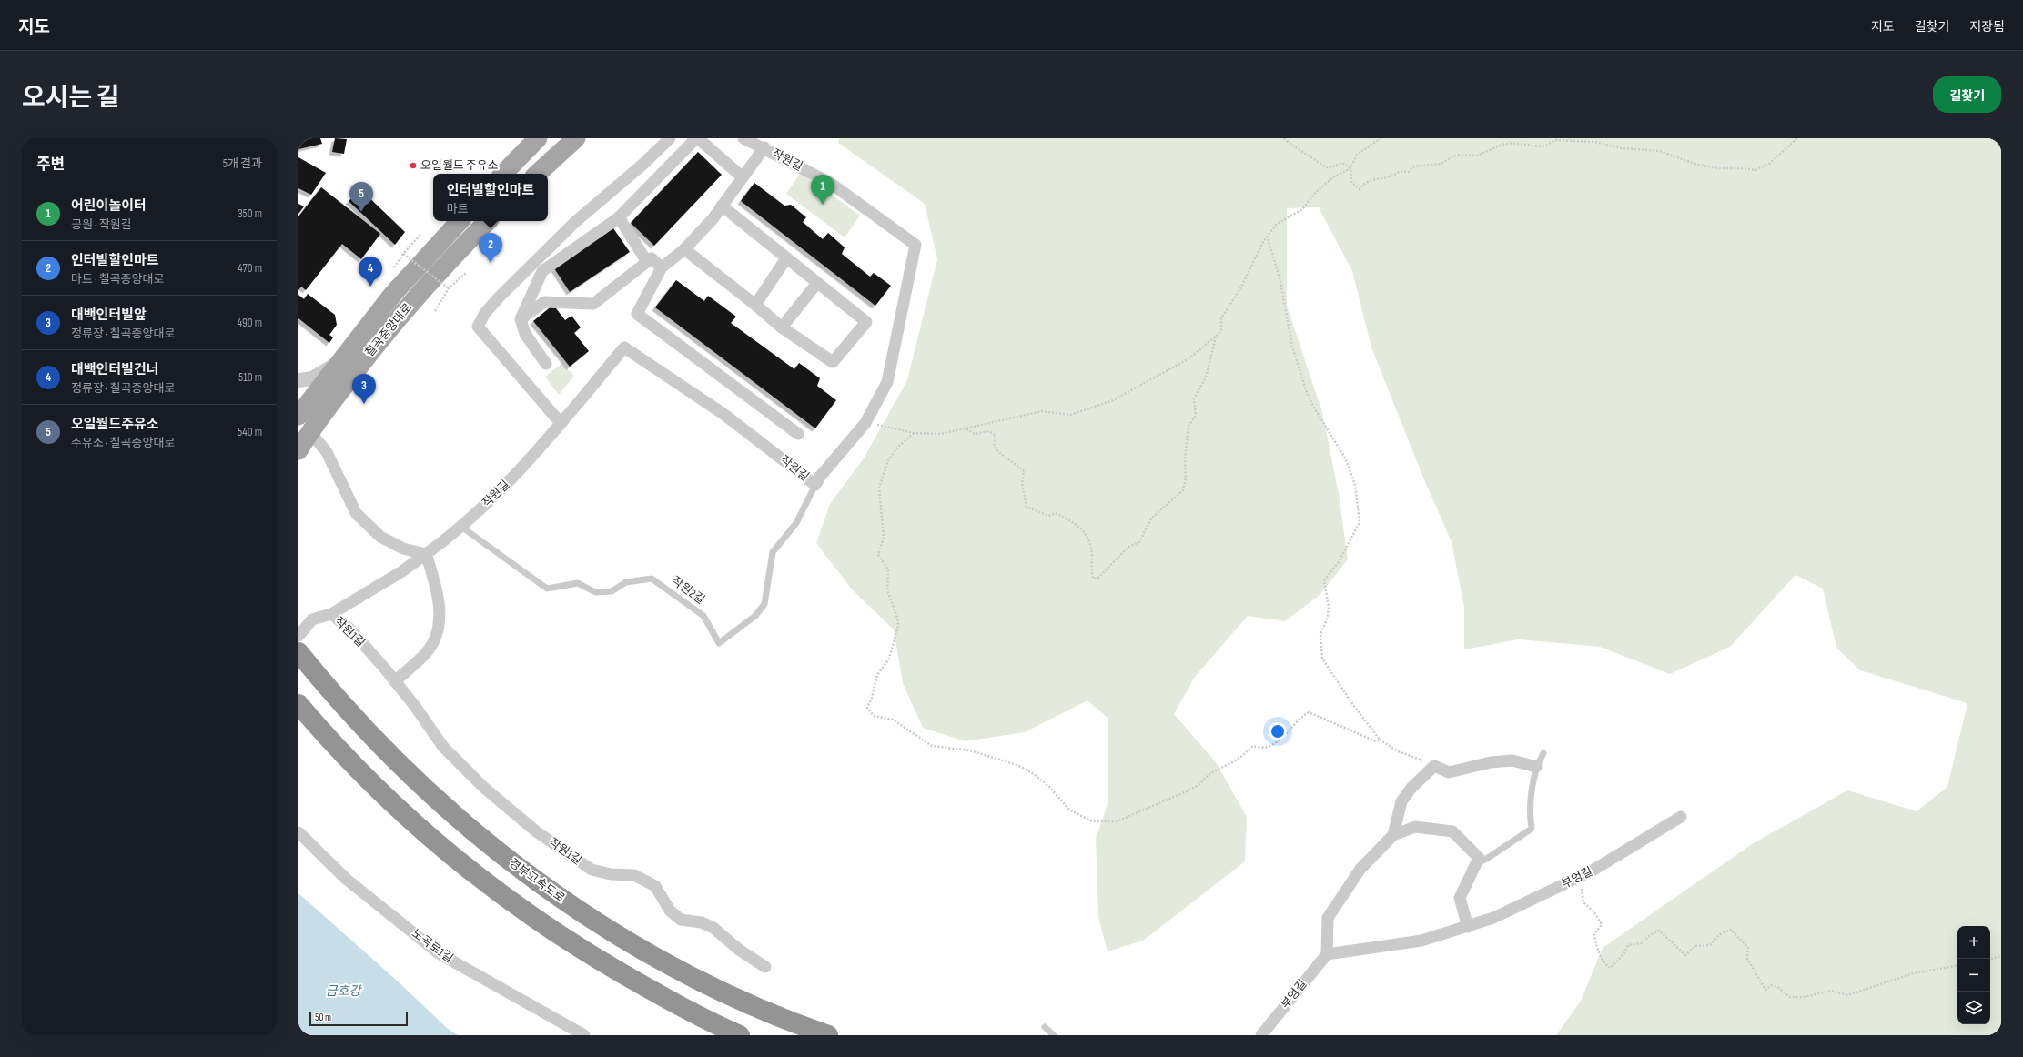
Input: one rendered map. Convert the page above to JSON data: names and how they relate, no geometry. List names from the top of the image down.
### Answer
{
  "streets": {
    "highway": ["경부고속도로"],
    "main road": ["칠곡중앙대로"],
    "street": [
      "작원길",
      "작원1길",
      "부엉길",
      "노곡로1길"
    ],
    "lane": ["작원2길"]
  },
  "crossings": [
    ["작원길", "작원2길"],
    ["작원길", "작원1길"]
  ],
  "water": ["금호강"],
  "places": ["오일월드 주유소"],
  "scale_bar": "50 m",
  "page": {
    "header": "지도",
    "nav": ["지도", "길찾기", "저장됨"],
    "title": "오시는 길",
    "buttons": "길찾기",
    "heading": ["주변", "5개 결과"],
    "popup": ["인터빌할인마트", "마트"],
    "pins": [
      "1",
      "5",
      "2",
      "4",
      "3"
    ],
    "list": [
      {
        "mark": "1",
        "name": "어린이놀이터",
        "note": "공원 · 작원길",
        "value": "350 m"
      },
      {
        "mark": "2",
        "name": "인터빌할인마트",
        "note": "마트 · 칠곡중앙대로",
        "value": "470 m"
      },
      {
        "mark": "3",
        "name": "대백인터빌앞",
        "note": "정류장 · 칠곡중앙대로",
        "value": "490 m"
      },
      {
        "mark": "4",
        "name": "대백인터빌건너",
        "note": "정류장 · 칠곡중앙대로",
        "value": "510 m"
      },
      {
        "mark": "5",
        "name": "오일월드주유소",
        "note": "주유소 · 칠곡중앙대로",
        "value": "540 m"
      }
    ],
    "map_buttons": ["+", "−"],
    "scale": "50 m"
  }
}
